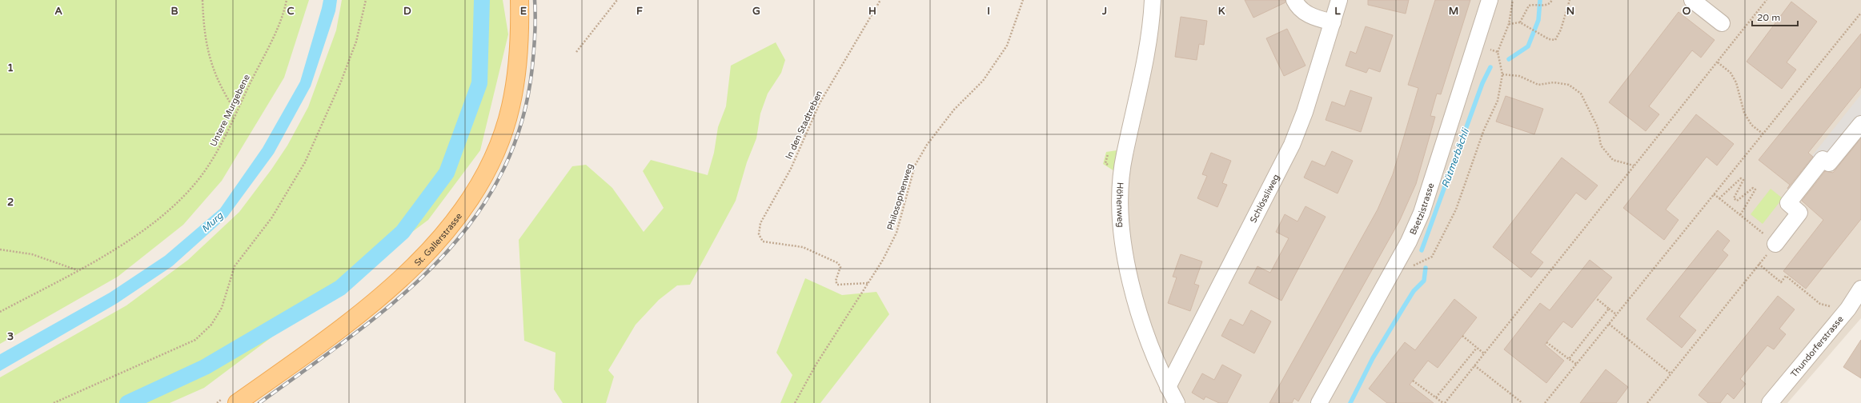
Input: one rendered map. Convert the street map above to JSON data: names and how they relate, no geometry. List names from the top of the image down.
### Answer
{
  "streets": {
    "main road": ["St. Gallerstrasse"],
    "street": [
      "Schlössliweg",
      "Höhenweg",
      "Bsetzistrasse",
      "Thundorferstrasse"
    ],
    "path": ["Untere Murgebene", "In den Stadtreben", "Philosophenweg"]
  },
  "crossings": [
    ["In den Stadtreben", "Philosophenweg"],
    ["Schlössliweg", "Höhenweg"]
  ],
  "water": ["Rütmerbächli", "Murg"],
  "scale_bar": "20 m",
  "grid": {
    "columns": [
      "A",
      "B",
      "C",
      "D",
      "E",
      "F",
      "G",
      "H",
      "I",
      "J",
      "K",
      "L",
      "M",
      "N",
      "O"
    ],
    "rows": ["1", "2", "3"]
  }
}
